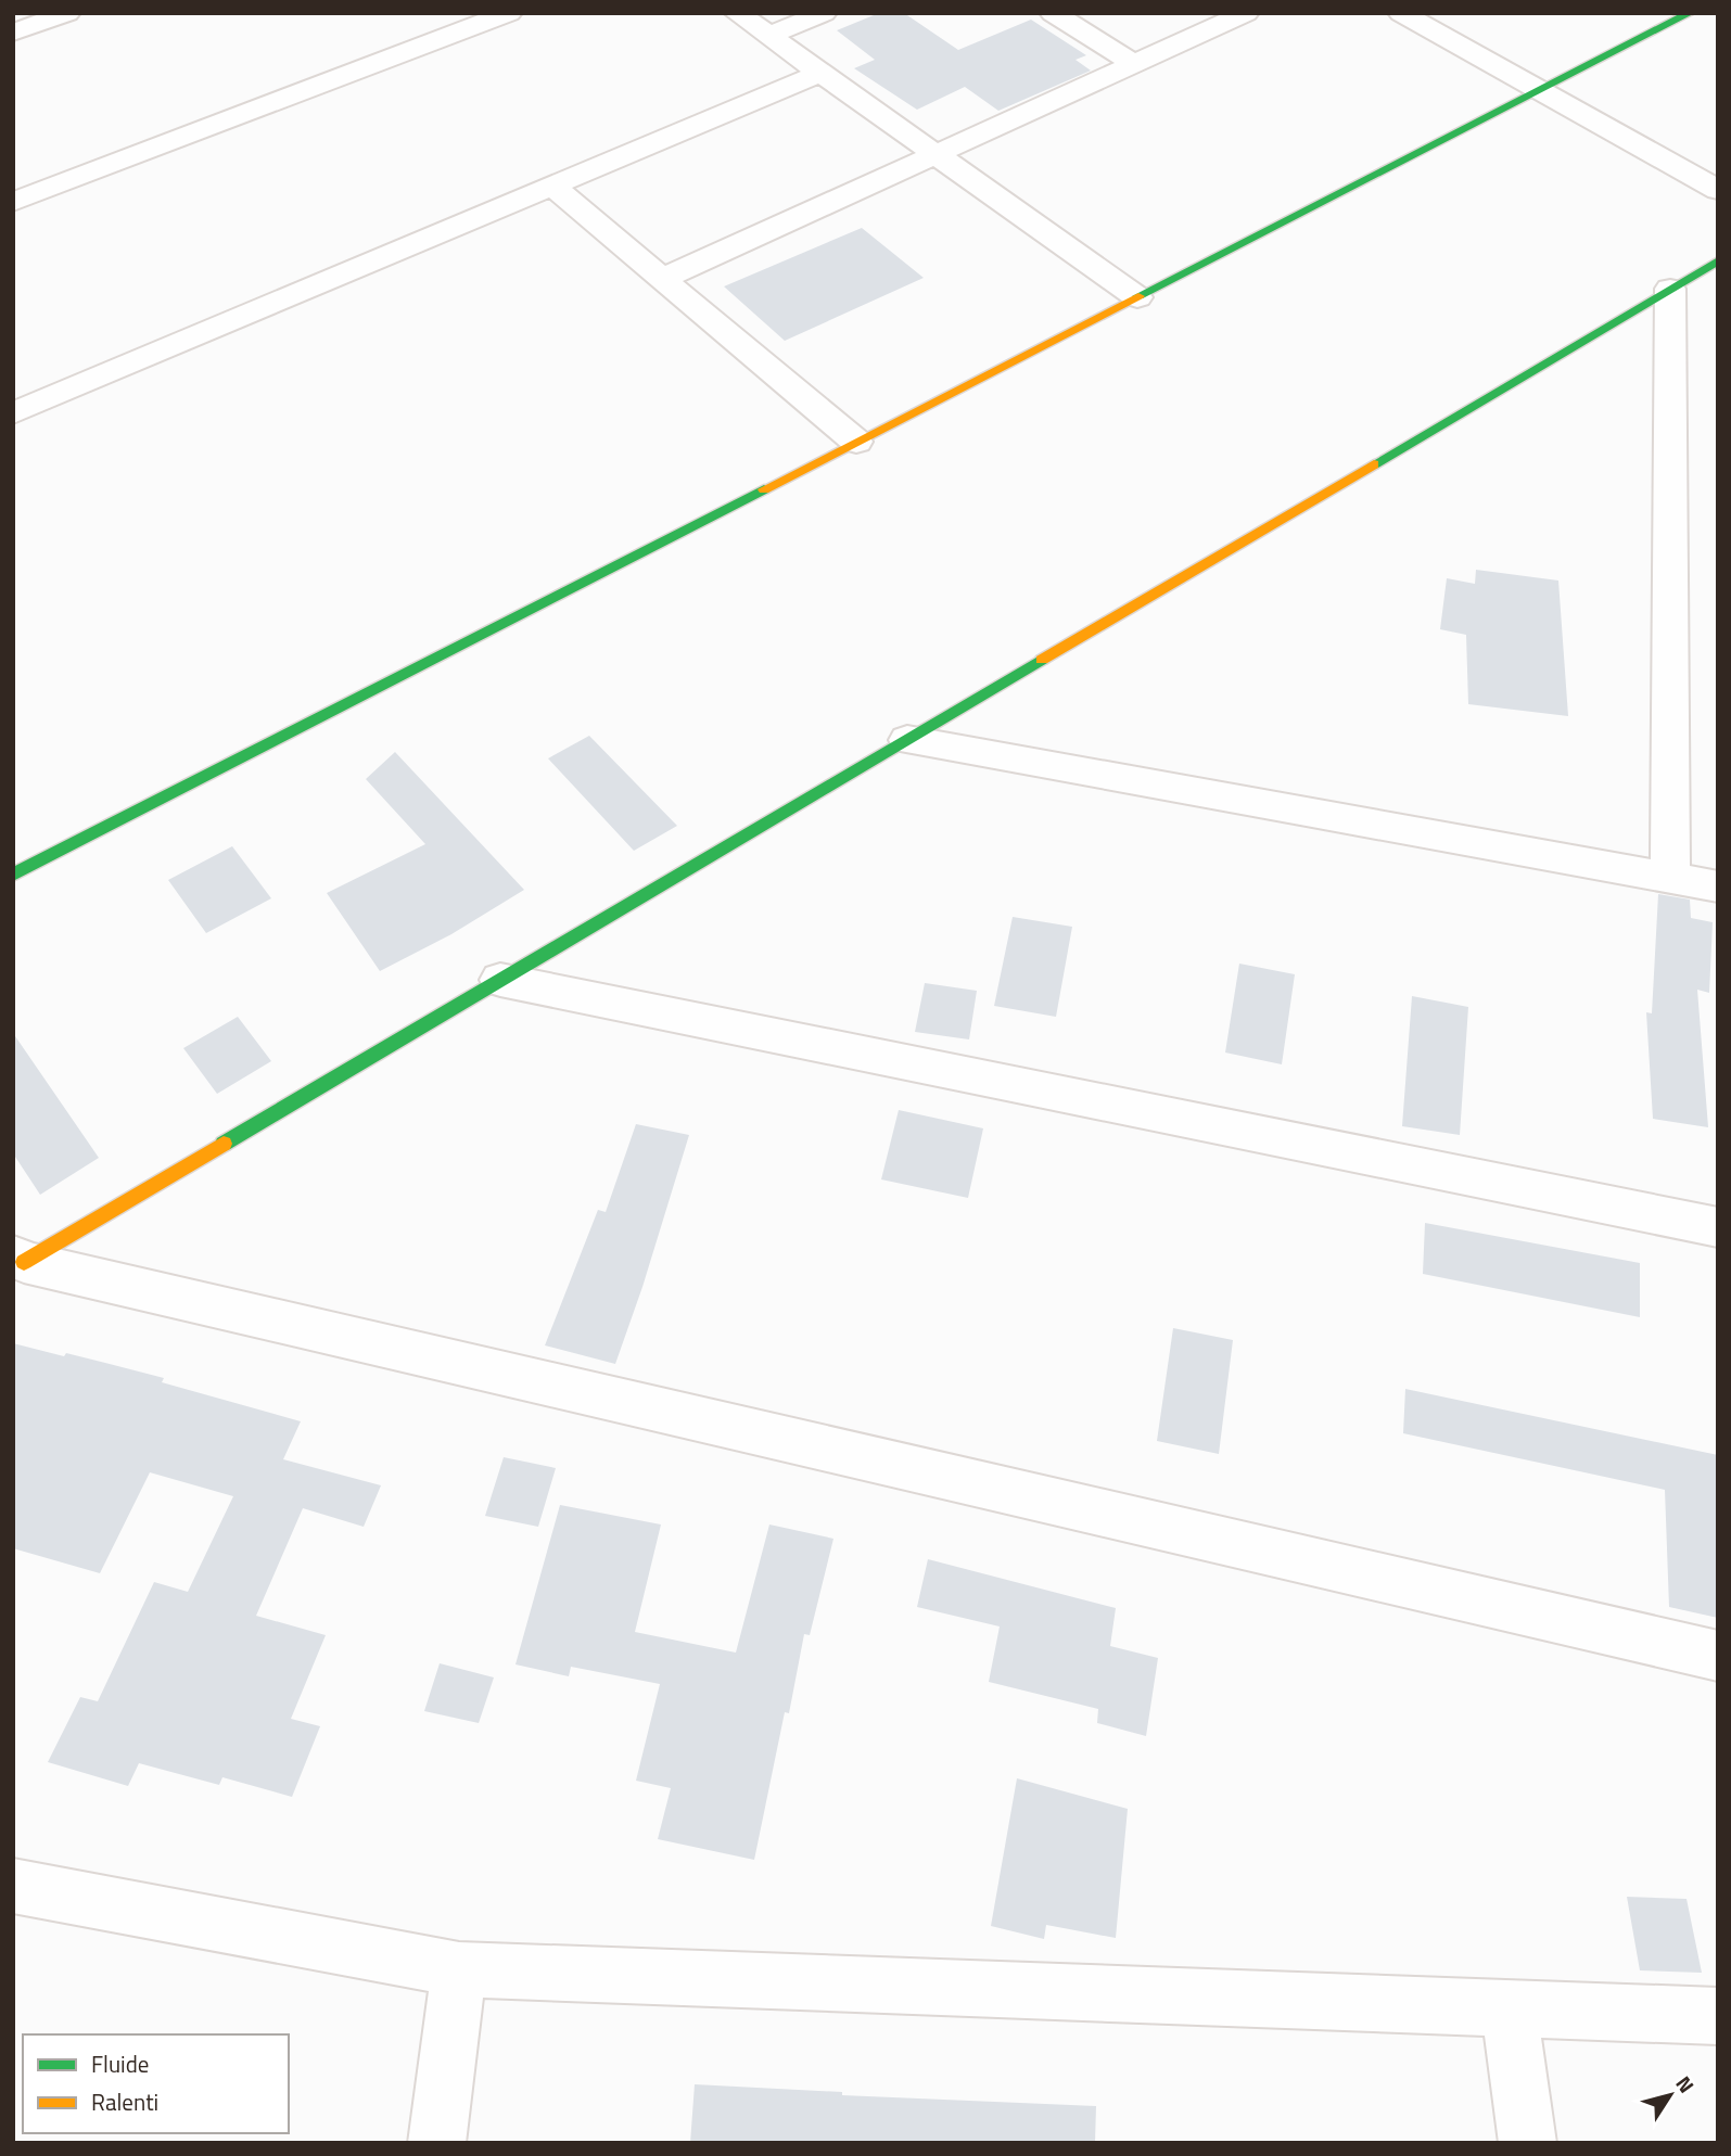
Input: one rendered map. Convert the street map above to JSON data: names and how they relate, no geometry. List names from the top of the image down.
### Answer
{
  "legend": ["Fluide", "Ralenti"],
  "north": "top right"
}
